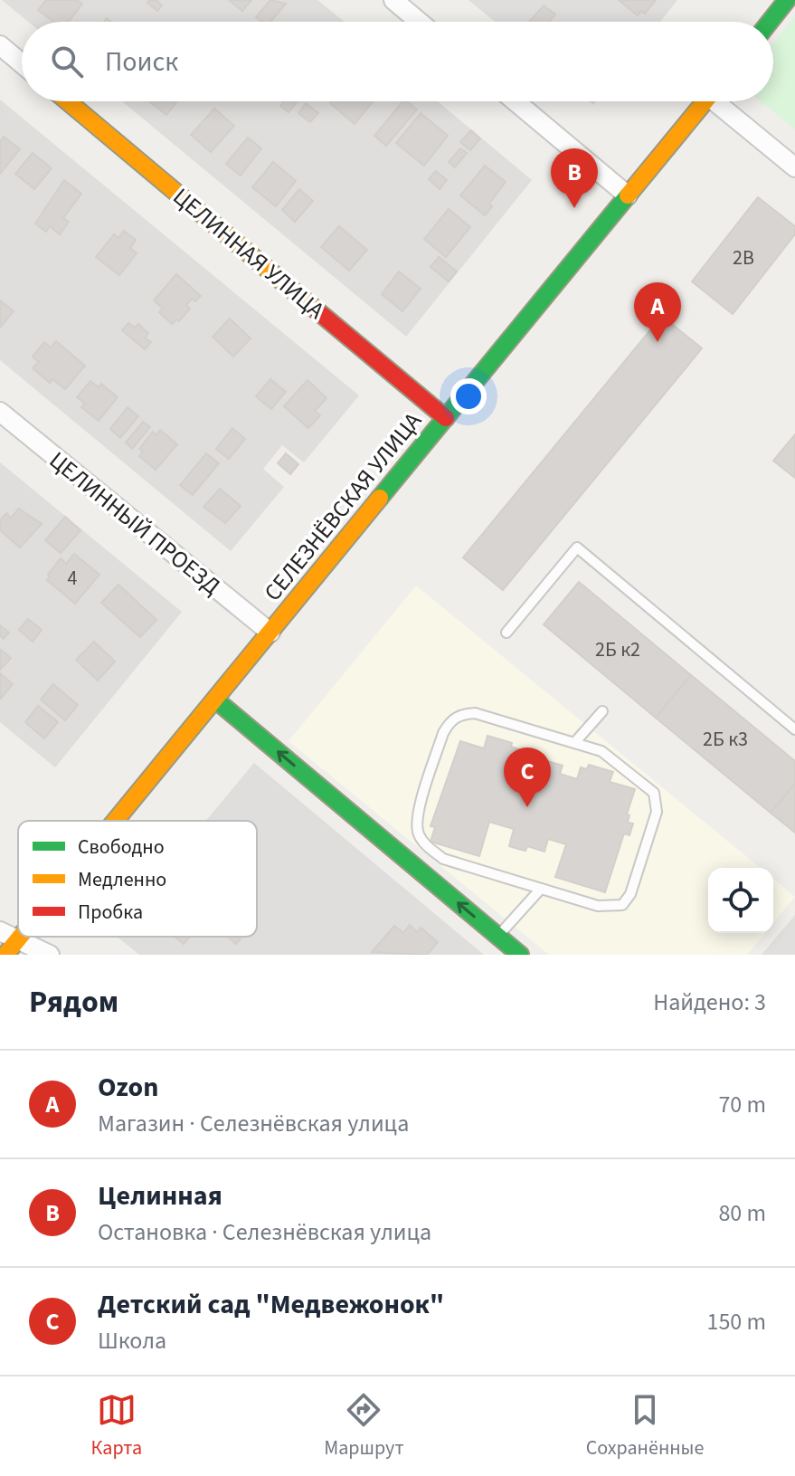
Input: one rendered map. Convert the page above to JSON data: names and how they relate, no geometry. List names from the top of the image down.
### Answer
{
  "streets": {
    "street": ["ЦЕЛИННАЯ УЛИЦА", "СЕЛЕЗНЁВСКАЯ УЛИЦА", "ЦЕЛИННЫЙ ПРОЕЗД"]
  },
  "crossings": [
    ["ЦЕЛИННАЯ УЛИЦА", "СЕЛЕЗНЁВСКАЯ УЛИЦА"],
    ["СЕЛЕЗНЁВСКАЯ УЛИЦА", "ЦЕЛИННЫЙ ПРОЕЗД"]
  ],
  "house_numbers": [
    "2В",
    "4",
    "2Б к2",
    "2Б к3"
  ],
  "legend": ["Свободно", "Медленно", "Пробка"],
  "page": {
    "search": "Поиск",
    "pins": ["B", "A", "C"],
    "heading": ["Рядом", "Найдено: 3"],
    "list": [
      {
        "mark": "A",
        "name": "Ozon",
        "note": "Магазин · Селезнёвская улица",
        "value": "70 m"
      },
      {
        "mark": "B",
        "name": "Целинная",
        "note": "Остановка · Селезнёвская улица",
        "value": "80 m"
      },
      {
        "mark": "C",
        "name": "Детский сад \"Медвежонок\"",
        "note": "Школа",
        "value": "150 m"
      }
    ],
    "nav": ["Карта", "Маршрут", "Сохранённые"]
  }
}
